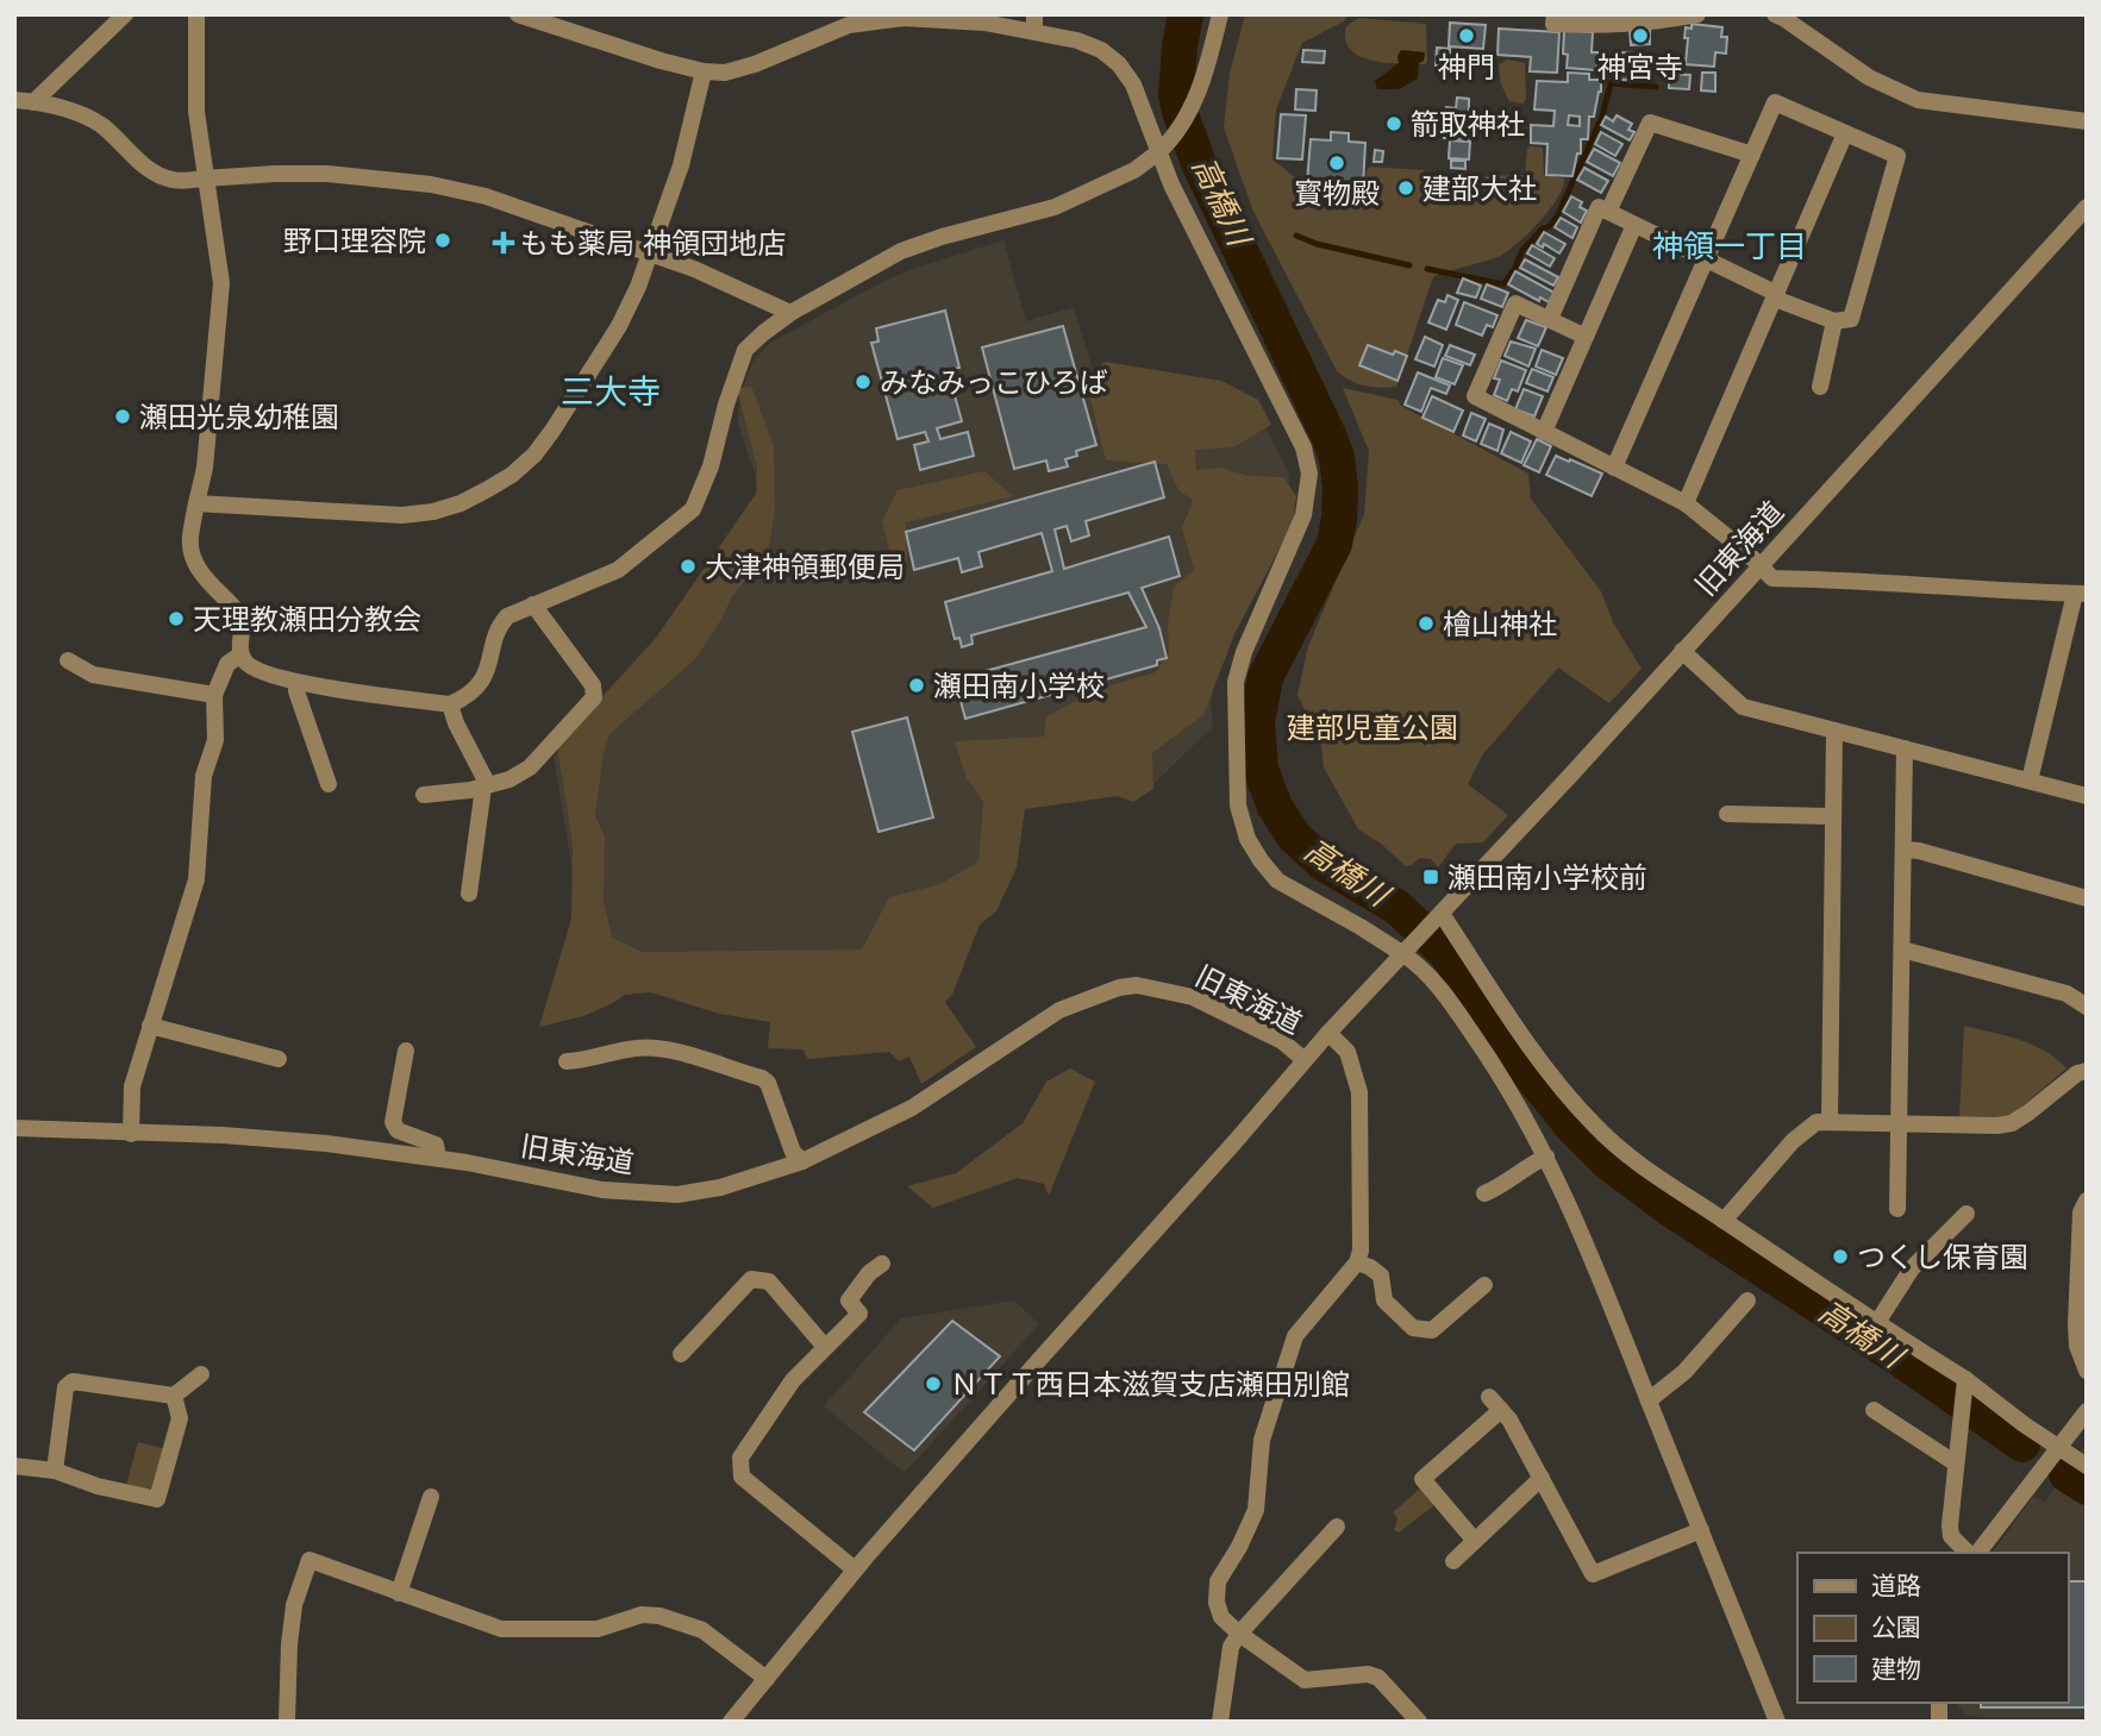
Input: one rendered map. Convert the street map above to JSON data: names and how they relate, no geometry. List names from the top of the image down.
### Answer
{
  "streets": {
    "street": ["旧東海道"]
  },
  "districts": ["神領一丁目", "三大寺"],
  "water": ["高橋川"],
  "parks": ["建部児童公園"],
  "places": {
    "other": [
      "神門",
      "神宮寺",
      "箭取神社",
      "寳物殿",
      "建部大社",
      "野口理容院",
      "みなみっこひろば",
      "瀬田光泉幼稚園",
      "大津神領郵便局",
      "天理教瀬田分教会",
      "檜山神社",
      "瀬田南小学校",
      "つくし保育園",
      "ＮＴＴ西日本滋賀支店瀬田別館"
    ],
    "health": ["もも薬局 神領団地店"],
    "transit": ["瀬田南小学校前"]
  },
  "legend": ["道路", "公園", "建物"]
}
